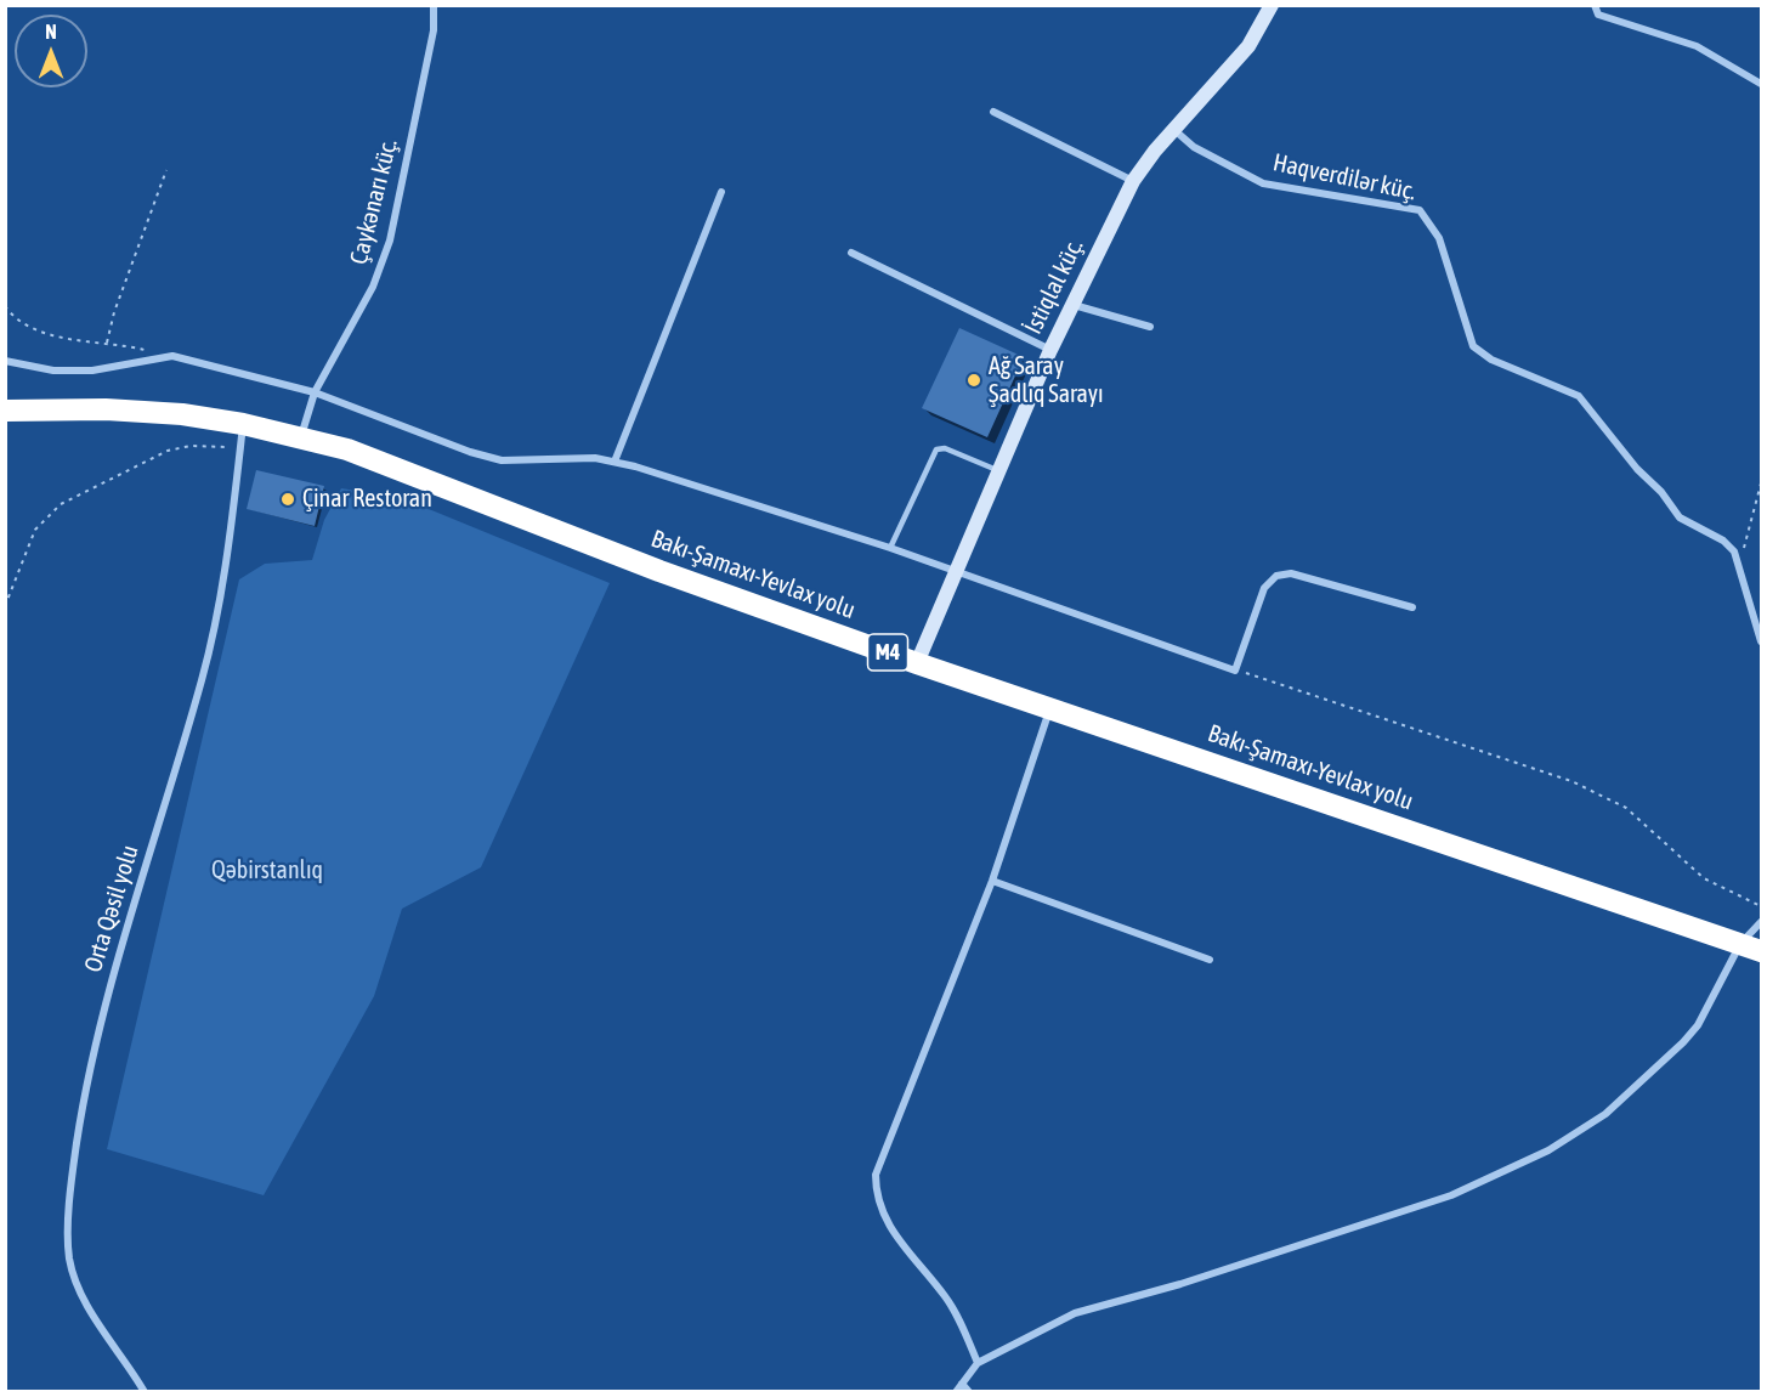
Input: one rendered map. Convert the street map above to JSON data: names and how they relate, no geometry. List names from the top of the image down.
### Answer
{
  "streets": {
    "highway": ["Bakı-Şamaxı-Yevlax yolu", "M4"],
    "street": [
      "Haqverdilər küç.",
      "Çaykənarı küç.",
      "İstiqlal küç.",
      "Orta Qəsil yolu"
    ]
  },
  "crossings": [
    ["Haqverdilər küç.", "İstiqlal küç."],
    ["Çaykənarı küç.", "Bakı-Şamaxı-Yevlax yolu"],
    ["İstiqlal küç.", "Bakı-Şamaxı-Yevlax yolu"],
    ["Bakı-Şamaxı-Yevlax yolu", "Orta Qəsil yolu"]
  ],
  "parks": ["Qəbirstanlıq"],
  "places": ["Ağ Saray Şadlıq Sarayı", "Çinar Restoran"],
  "north": "top"
}
